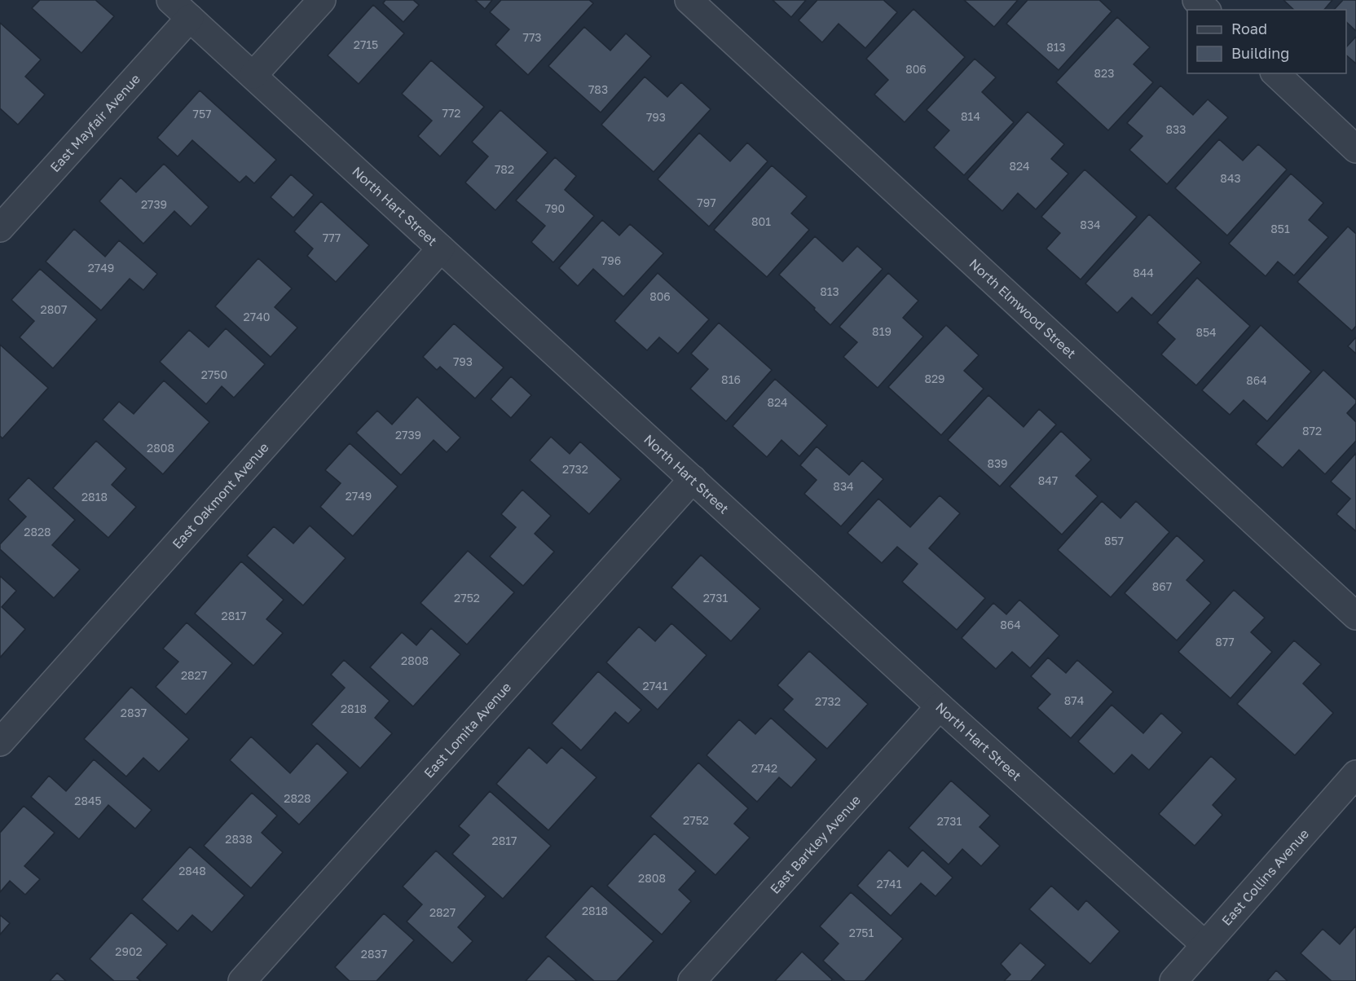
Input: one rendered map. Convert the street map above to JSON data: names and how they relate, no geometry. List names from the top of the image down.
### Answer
{
  "streets": {
    "street": [
      "East Mayfair Avenue",
      "North Hart Street",
      "North Elmwood Street",
      "East Oakmont Avenue",
      "East Lomita Avenue",
      "East Barkley Avenue",
      "East Collins Avenue"
    ]
  },
  "crossings": [
    ["East Mayfair Avenue", "North Hart Street"],
    ["North Hart Street", "East Oakmont Avenue"],
    ["North Hart Street", "East Lomita Avenue"],
    ["North Hart Street", "East Barkley Avenue"],
    ["North Hart Street", "East Collins Avenue"]
  ],
  "house_numbers": [
    "773",
    "2715",
    "813",
    "806",
    "823",
    "783",
    "772",
    "757",
    "814",
    "793",
    "833",
    "824",
    "782",
    "843",
    "797",
    "2739",
    "790",
    "801",
    "834",
    "851",
    "777",
    "796",
    "2749",
    "844",
    "813",
    "806",
    "2807",
    "2740",
    "819",
    "854",
    "793",
    "2750",
    "829",
    "816",
    "864",
    "824",
    "872",
    "2739",
    "2808",
    "839",
    "2732",
    "847",
    "834",
    "2749",
    "2818",
    "2828",
    "857",
    "867",
    "2752",
    "2731",
    "2817",
    "864",
    "877",
    "2808",
    "2827",
    "2741",
    "874",
    "2732",
    "2818",
    "2837",
    "2742",
    "2828",
    "2845",
    "2752",
    "2731",
    "2838",
    "2817",
    "2848",
    "2808",
    "2741",
    "2818",
    "2827",
    "2751",
    "2902",
    "2837"
  ],
  "legend": ["Road", "Building"]
}
